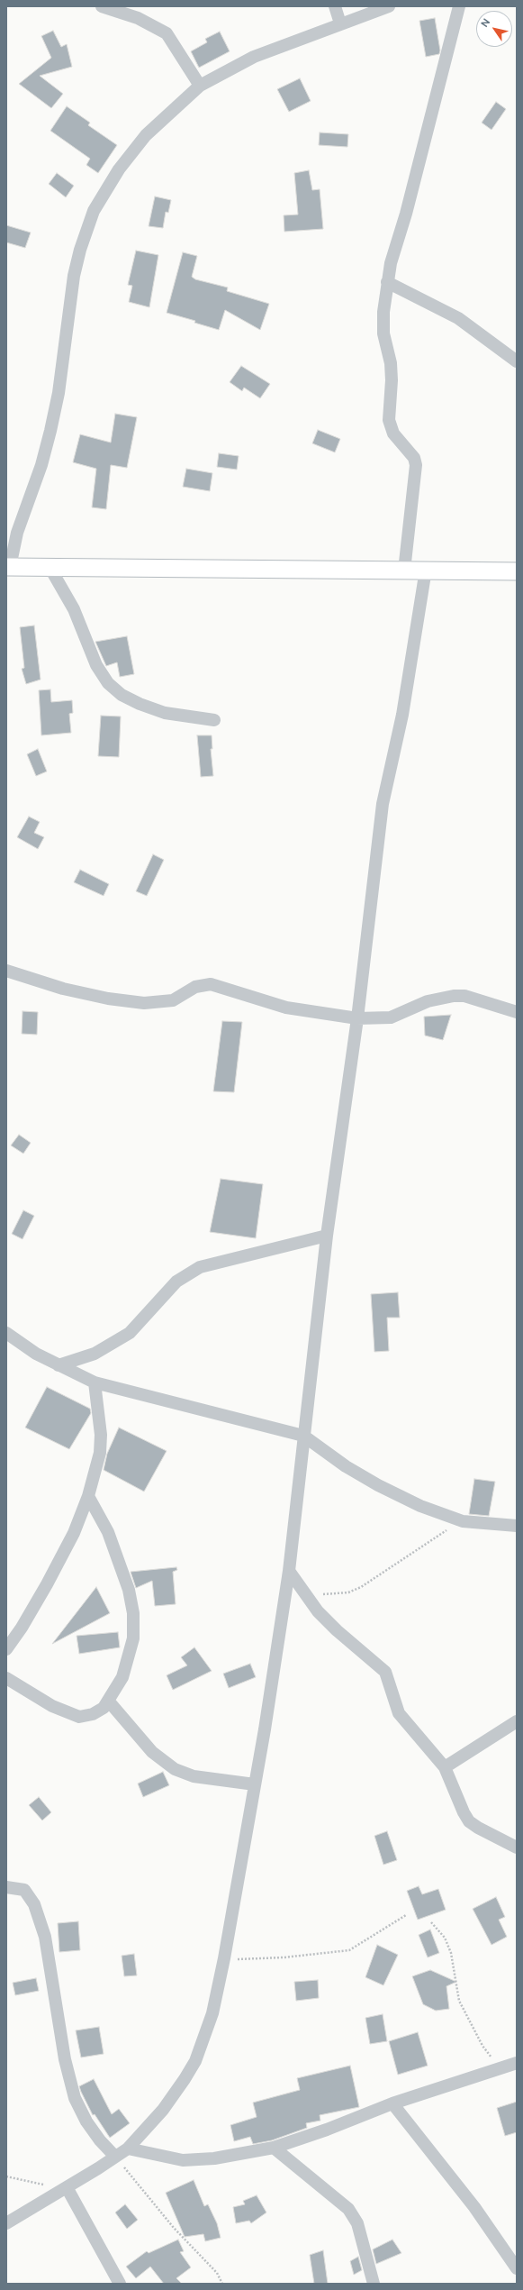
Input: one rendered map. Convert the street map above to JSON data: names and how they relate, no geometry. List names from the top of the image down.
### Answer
{
  "north": "top left"
}
